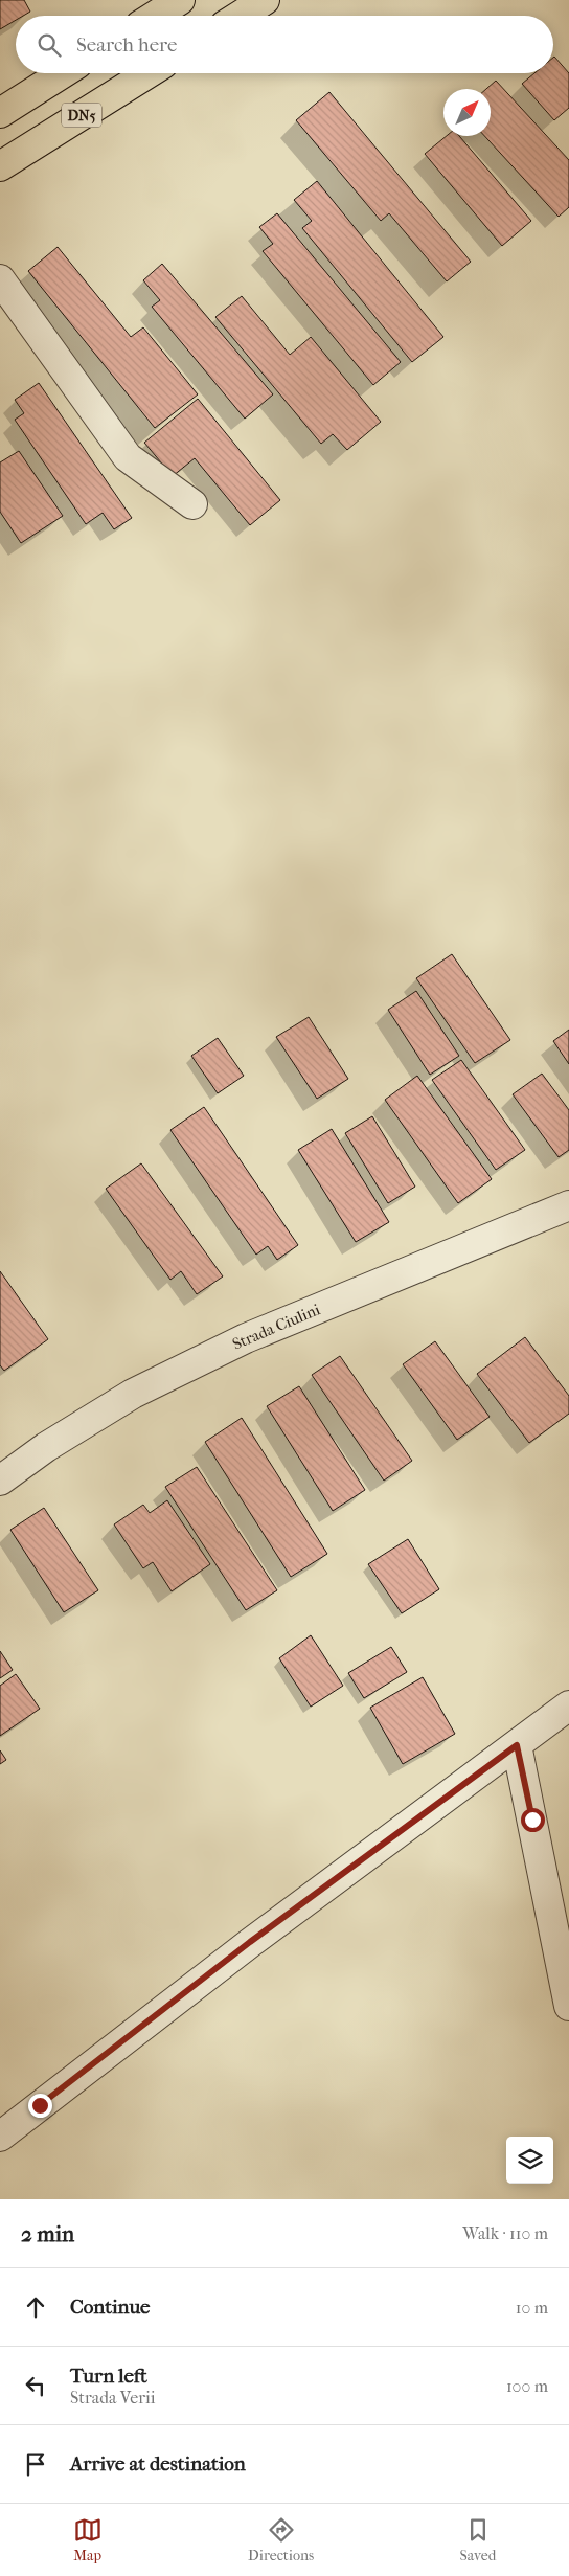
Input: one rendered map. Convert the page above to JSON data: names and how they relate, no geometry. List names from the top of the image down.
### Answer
{
  "streets": {
    "highway": ["DN5"],
    "street": ["Strada Ciulini"]
  },
  "north": "top right",
  "page": {
    "search": "Search here",
    "heading": ["2 min", "Walk · 110 m"],
    "list": [
      ["Continue", "10 m"],
      ["Turn left", "Strada Verii", "100 m"],
      "Arrive at destination"
    ],
    "nav": ["Map", "Directions", "Saved"]
  }
}
